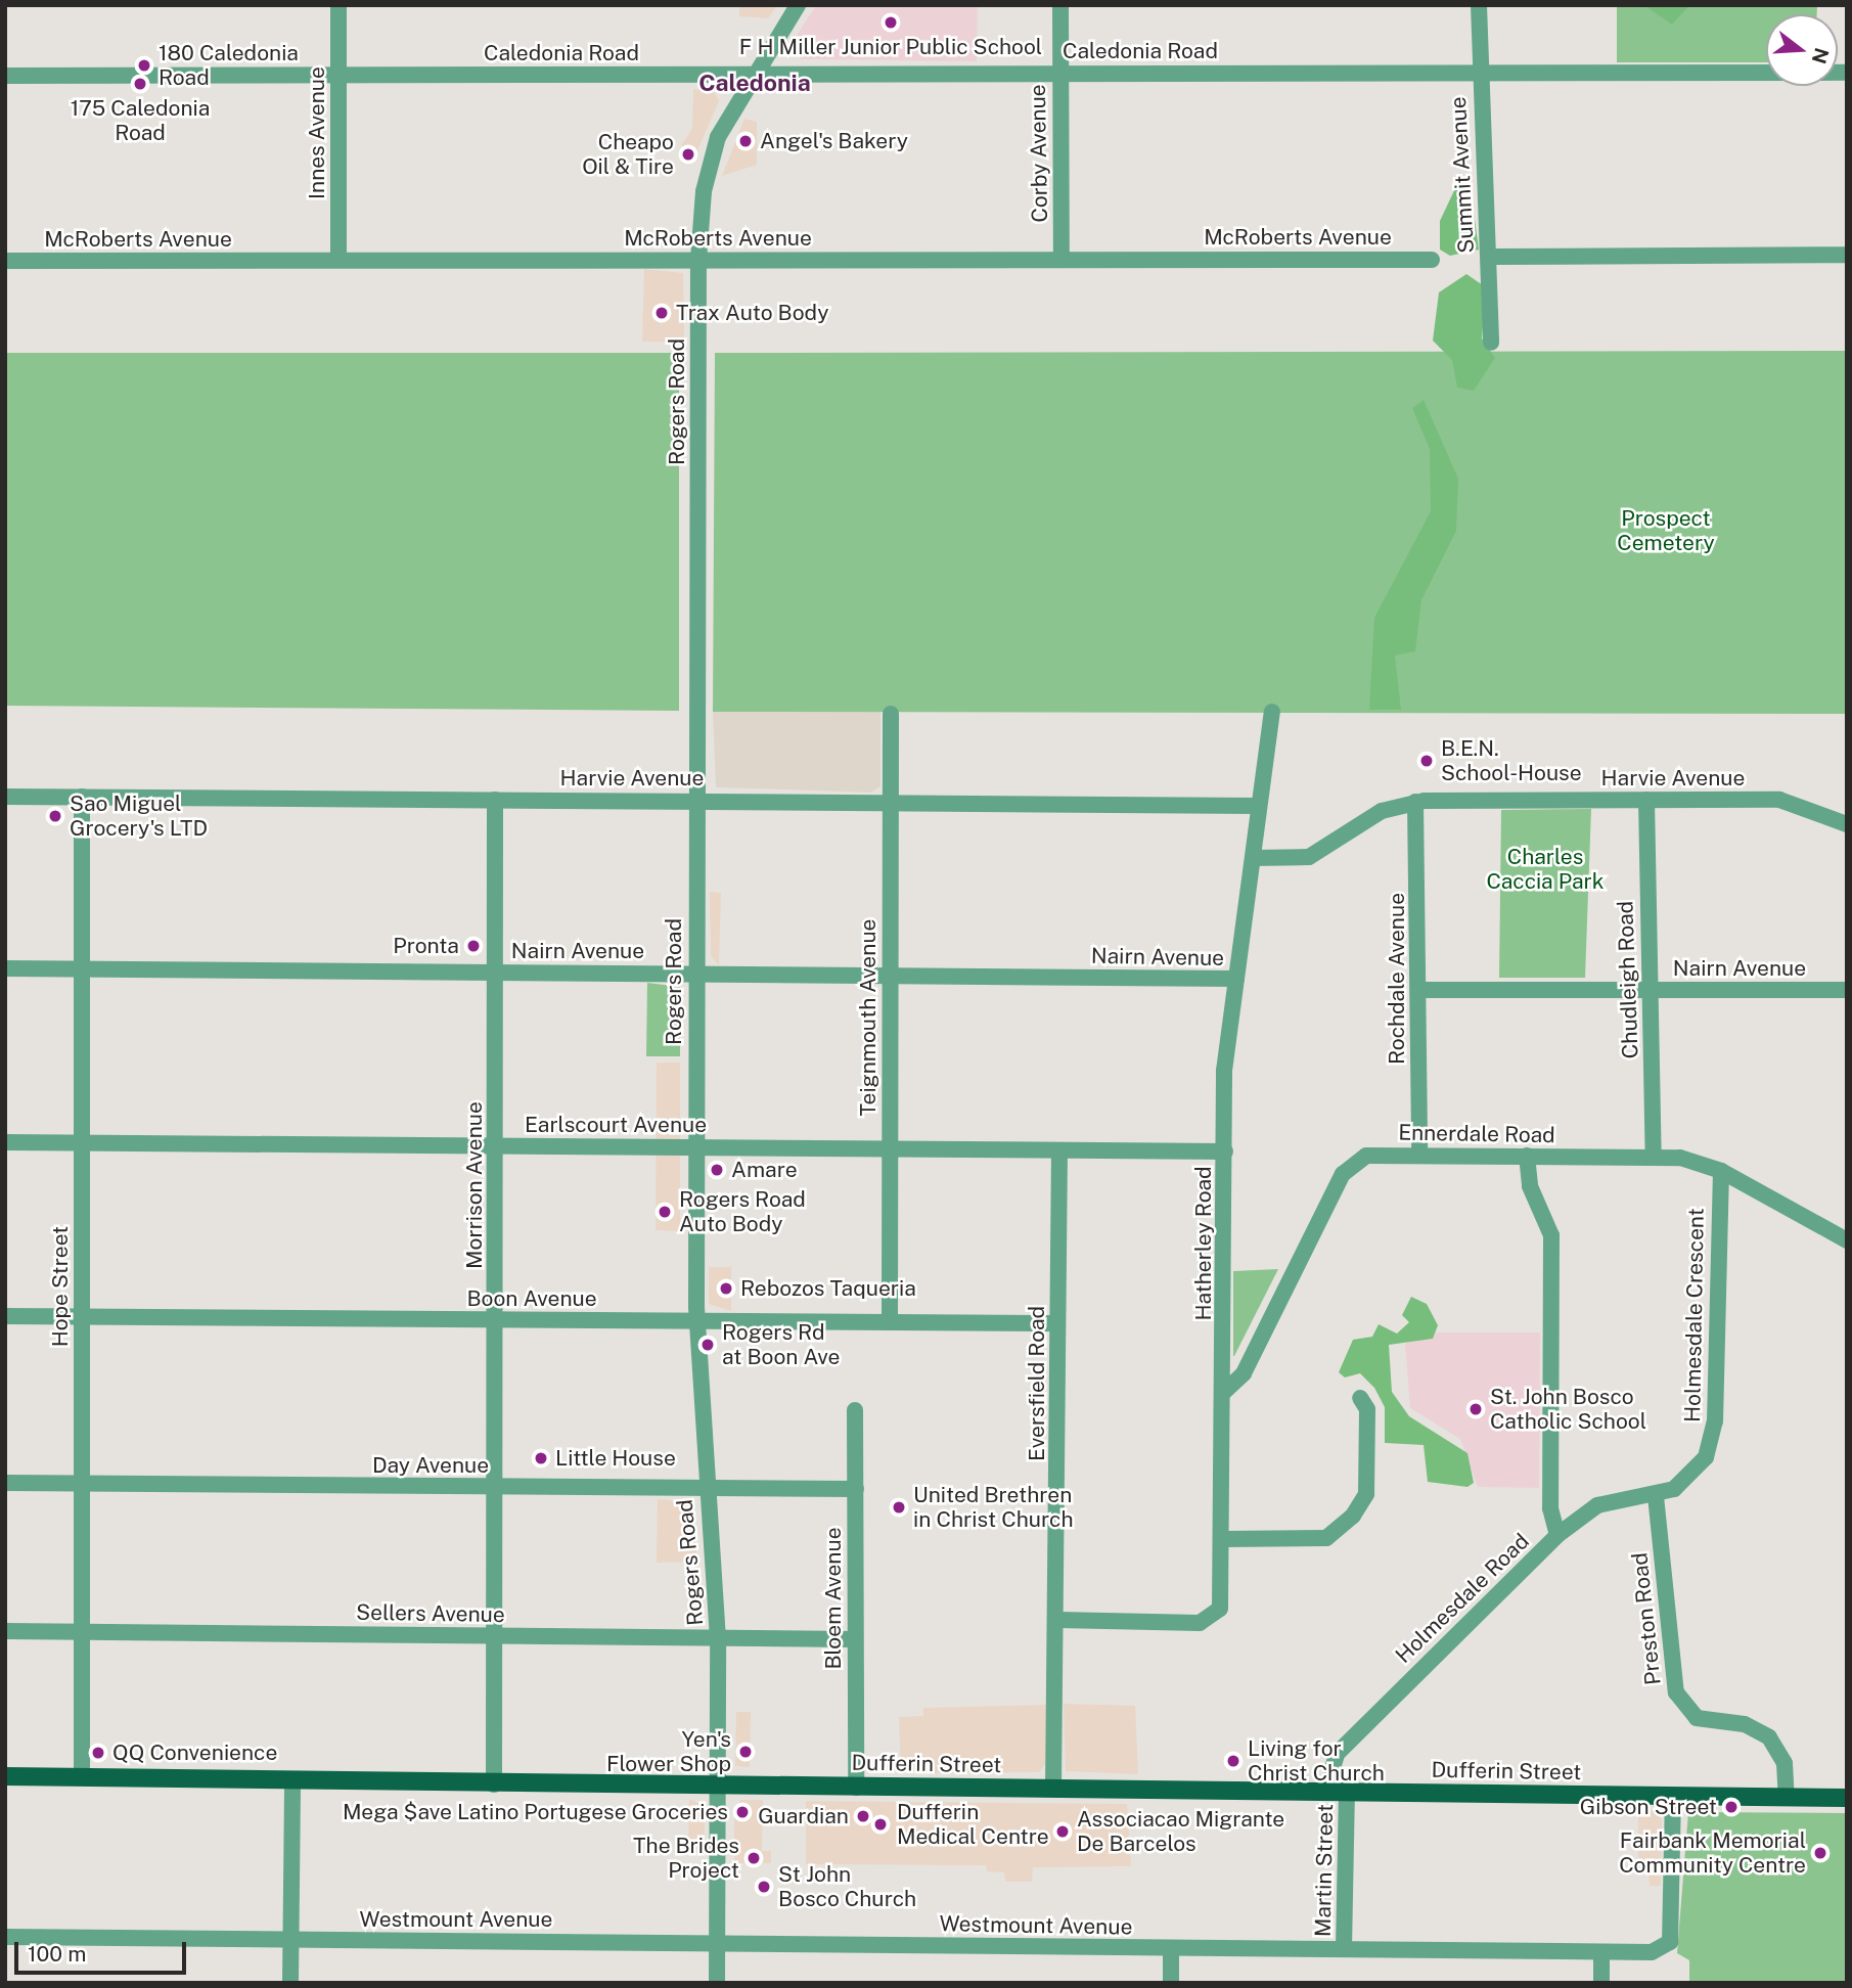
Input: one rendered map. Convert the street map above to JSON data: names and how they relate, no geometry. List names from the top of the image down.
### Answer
{
  "streets": {
    "main road": ["Dufferin Street"],
    "street": [
      "Caledonia Road",
      "Innes Avenue",
      "Corby Avenue",
      "Summit Avenue",
      "McRoberts Avenue",
      "Rogers Road",
      "Harvie Avenue",
      "Nairn Avenue",
      "Rochdale Avenue",
      "Chudleigh Road",
      "Teignmouth Avenue",
      "Earlscourt Avenue",
      "Ennerdale Road",
      "Morrison Avenue",
      "Hatherley Road",
      "Hope Street",
      "Boon Avenue",
      "Holmesdale Crescent",
      "Eversfield Road",
      "Day Avenue",
      "Bloem Avenue",
      "Holmesdale Road",
      "Sellers Avenue",
      "Preston Road",
      "Martin Street",
      "Westmount Avenue"
    ]
  },
  "crossings": [
    ["Caledonia Road", "Innes Avenue"],
    ["Caledonia Road", "Corby Avenue"],
    ["Caledonia Road", "Summit Avenue"],
    ["Caledonia Road", "Rogers Road"],
    ["Innes Avenue", "McRoberts Avenue"],
    ["Corby Avenue", "McRoberts Avenue"],
    ["McRoberts Avenue", "Rogers Road"],
    ["Rogers Road", "Harvie Avenue"],
    ["Rogers Road", "Nairn Avenue"],
    ["Rogers Road", "Earlscourt Avenue"],
    ["Rogers Road", "Boon Avenue"],
    ["Rogers Road", "Day Avenue"],
    ["Rogers Road", "Sellers Avenue"],
    ["Rogers Road", "Dufferin Street"],
    ["Rogers Road", "Westmount Avenue"],
    ["Harvie Avenue", "Rochdale Avenue"],
    ["Harvie Avenue", "Chudleigh Road"],
    ["Harvie Avenue", "Teignmouth Avenue"],
    ["Harvie Avenue", "Morrison Avenue"],
    ["Harvie Avenue", "Hatherley Road"],
    ["Harvie Avenue", "Hope Street"],
    ["Nairn Avenue", "Rochdale Avenue"],
    ["Nairn Avenue", "Chudleigh Road"],
    ["Nairn Avenue", "Teignmouth Avenue"],
    ["Nairn Avenue", "Morrison Avenue"],
    ["Nairn Avenue", "Hatherley Road"],
    ["Nairn Avenue", "Hope Street"],
    ["Rochdale Avenue", "Ennerdale Road"],
    ["Chudleigh Road", "Ennerdale Road"],
    ["Teignmouth Avenue", "Earlscourt Avenue"],
    ["Teignmouth Avenue", "Boon Avenue"],
    ["Earlscourt Avenue", "Morrison Avenue"],
    ["Earlscourt Avenue", "Hatherley Road"],
    ["Earlscourt Avenue", "Hope Street"],
    ["Earlscourt Avenue", "Eversfield Road"],
    ["Ennerdale Road", "Hatherley Road"],
    ["Ennerdale Road", "Holmesdale Crescent"],
    ["Ennerdale Road", "Holmesdale Road"],
    ["Morrison Avenue", "Boon Avenue"],
    ["Morrison Avenue", "Day Avenue"],
    ["Morrison Avenue", "Sellers Avenue"],
    ["Morrison Avenue", "Dufferin Street"],
    ["Hatherley Road", "Eversfield Road"],
    ["Hope Street", "Boon Avenue"],
    ["Hope Street", "Day Avenue"],
    ["Hope Street", "Sellers Avenue"],
    ["Hope Street", "Dufferin Street"],
    ["Boon Avenue", "Eversfield Road"],
    ["Holmesdale Crescent", "Holmesdale Road"],
    ["Holmesdale Crescent", "Preston Road"],
    ["Eversfield Road", "Dufferin Street"],
    ["Day Avenue", "Bloem Avenue"],
    ["Bloem Avenue", "Sellers Avenue"],
    ["Bloem Avenue", "Dufferin Street"],
    ["Holmesdale Road", "Dufferin Street"],
    ["Preston Road", "Dufferin Street"],
    ["Dufferin Street", "Martin Street"],
    ["Dufferin Street", "Westmount Avenue"],
    ["Martin Street", "Westmount Avenue"]
  ],
  "districts": ["Caledonia"],
  "parks": ["Prospect Cemetery", "Charles Caccia Park"],
  "places": [
    "F H Miller Junior Public School",
    "180 Caledonia Road",
    "175 Caledonia Road",
    "Angel's Bakery",
    "Cheapo Oil & Tire",
    "Trax Auto Body",
    "B.E.N. School-House",
    "Sao Miguel Grocery's LTD",
    "Pronta",
    "Amare",
    "Rogers Road Auto Body",
    "Rebozos Taqueria",
    "Rogers Rd at Boon Ave",
    "St. John Bosco Catholic School",
    "Little House",
    "United Brethren in Christ Church",
    "Yen's Flower Shop",
    "QQ Convenience",
    "Living for Christ Church",
    "Gibson Street",
    "Mega $ave Latino Portugese Groceries",
    "Guardian",
    "Dufferin Medical Centre",
    "Associacao Migrante De Barcelos",
    "Fairbank Memorial Community Centre",
    "The Brides Project",
    "St John Bosco Church"
  ],
  "scale_bar": "100 m",
  "north": "right"
}
